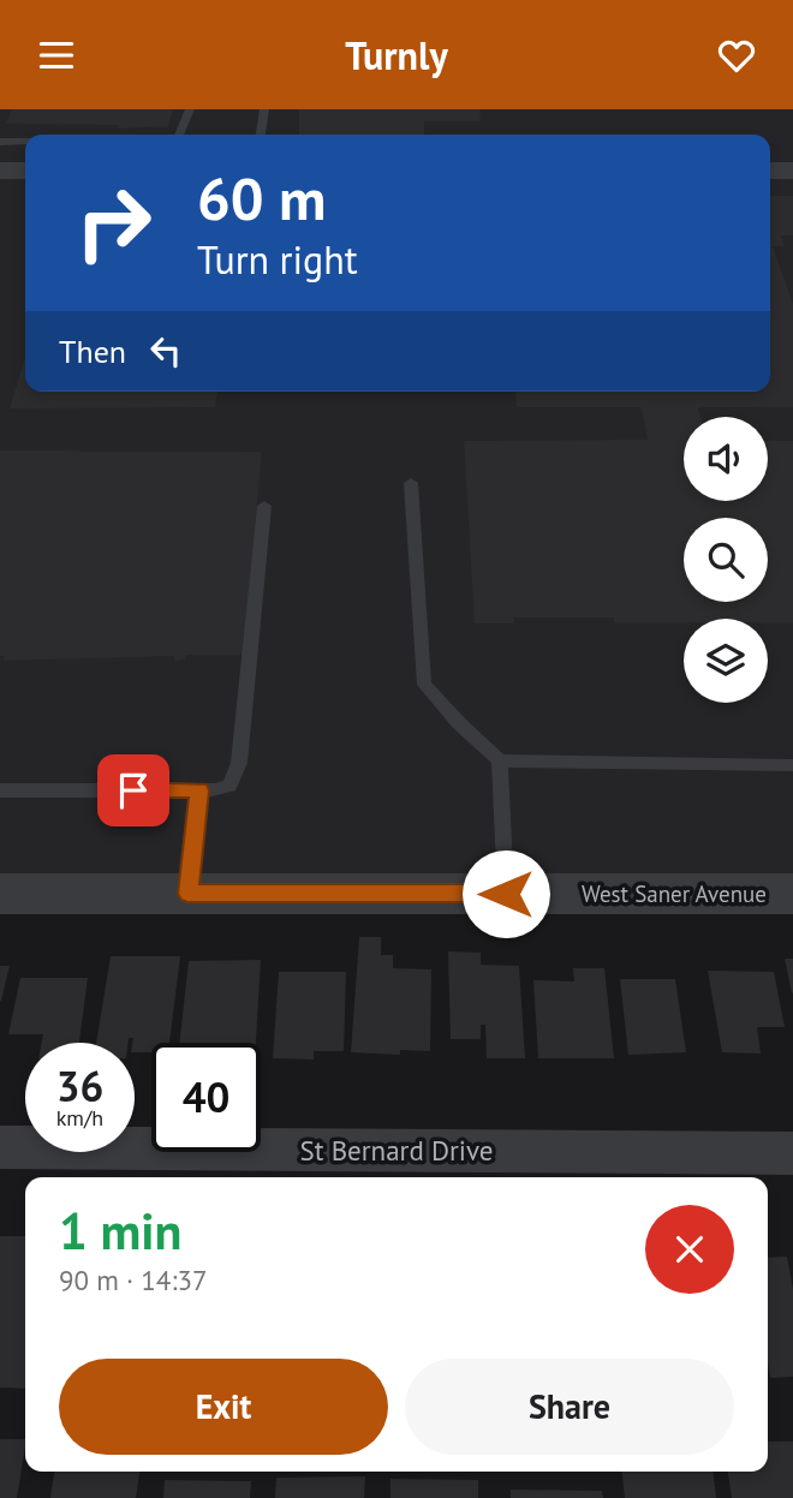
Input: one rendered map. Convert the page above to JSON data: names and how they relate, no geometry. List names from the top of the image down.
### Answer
{
  "streets": {
    "street": ["West Saner Avenue", "St Bernard Drive"]
  },
  "page": {
    "header": "Turnly",
    "turn": ["60 m", "Turn right"],
    "then": "Then",
    "speed": "36 km/h",
    "limit": "40",
    "heading": ["1 min", "90 m · 14:37"],
    "buttons": ["Exit", "Share"]
  }
}
